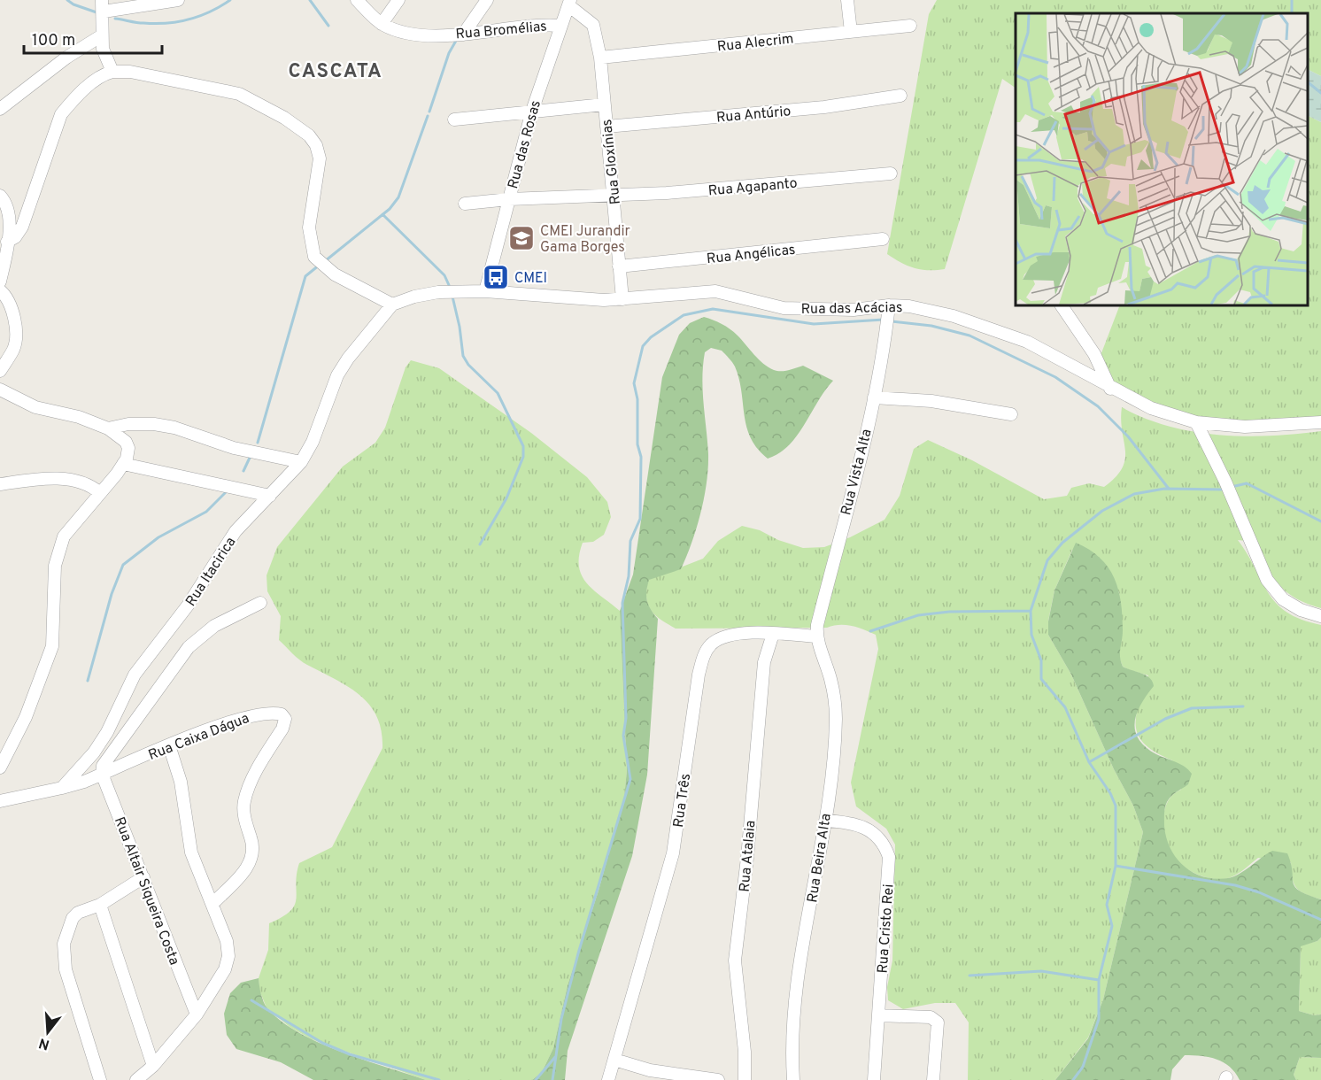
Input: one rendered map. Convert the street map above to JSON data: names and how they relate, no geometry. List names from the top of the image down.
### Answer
{
  "streets": {
    "street": [
      "Rua Bromélias",
      "Rua Alecrim",
      "Rua Antúrio",
      "Rua das Rosas",
      "Rua Gloxínias",
      "Rua Agapanto",
      "Rua Angélicas",
      "Rua das Acácias",
      "Rua Vista Alta",
      "Rua Itacirica",
      "Rua Caixa Dágua",
      "Rua Três",
      "Rua Atalaia",
      "Rua Beira Alta",
      "Rua Altair Siqueira Costa",
      "Rua Cristo Rei"
    ]
  },
  "crossings": [
    ["Rua Bromélias", "Rua das Rosas"],
    ["Rua Alecrim", "Rua Gloxínias"],
    ["Rua Antúrio", "Rua Gloxínias"],
    ["Rua das Rosas", "Rua Gloxínias"],
    ["Rua das Rosas", "Rua Agapanto"],
    ["Rua das Rosas", "Rua das Acácias"],
    ["Rua Gloxínias", "Rua Agapanto"],
    ["Rua Gloxínias", "Rua Angélicas"],
    ["Rua Gloxínias", "Rua das Acácias"],
    ["Rua das Acácias", "Rua Vista Alta"],
    ["Rua das Acácias", "Rua Itacirica"],
    ["Rua Vista Alta", "Rua Três"],
    ["Rua Vista Alta", "Rua Beira Alta"],
    ["Rua Itacirica", "Rua Caixa Dágua"],
    ["Rua Caixa Dágua", "Rua Altair Siqueira Costa"],
    ["Rua Três", "Rua Atalaia"],
    ["Rua Três", "Rua Beira Alta"],
    ["Rua Beira Alta", "Rua Cristo Rei"]
  ],
  "districts": ["CASCATA"],
  "places": {
    "school or university": ["CMEI Jurandir Gama Borges"],
    "bus stop": ["CMEI"]
  },
  "scale_bar": "100 m",
  "north": "bottom"
}
